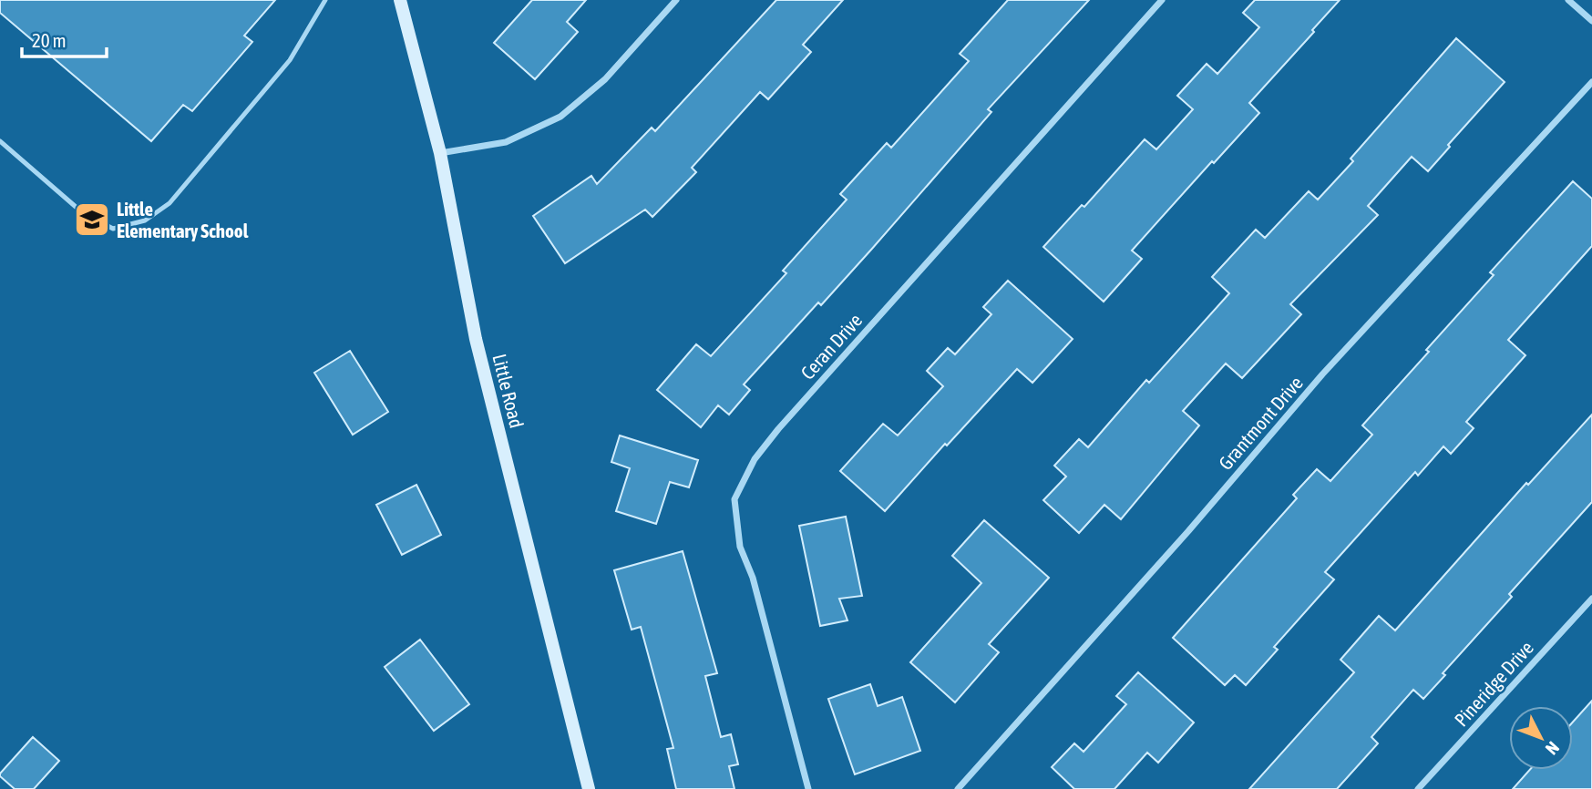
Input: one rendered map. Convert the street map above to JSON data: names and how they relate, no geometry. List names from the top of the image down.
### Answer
{
  "streets": {
    "street": [
      "Ceran Drive",
      "Little Road",
      "Grantmont Drive",
      "Pineridge Drive"
    ]
  },
  "places": {
    "school or university": ["Little Elementary School"]
  },
  "scale_bar": "20 m",
  "north": "bottom right"
}
